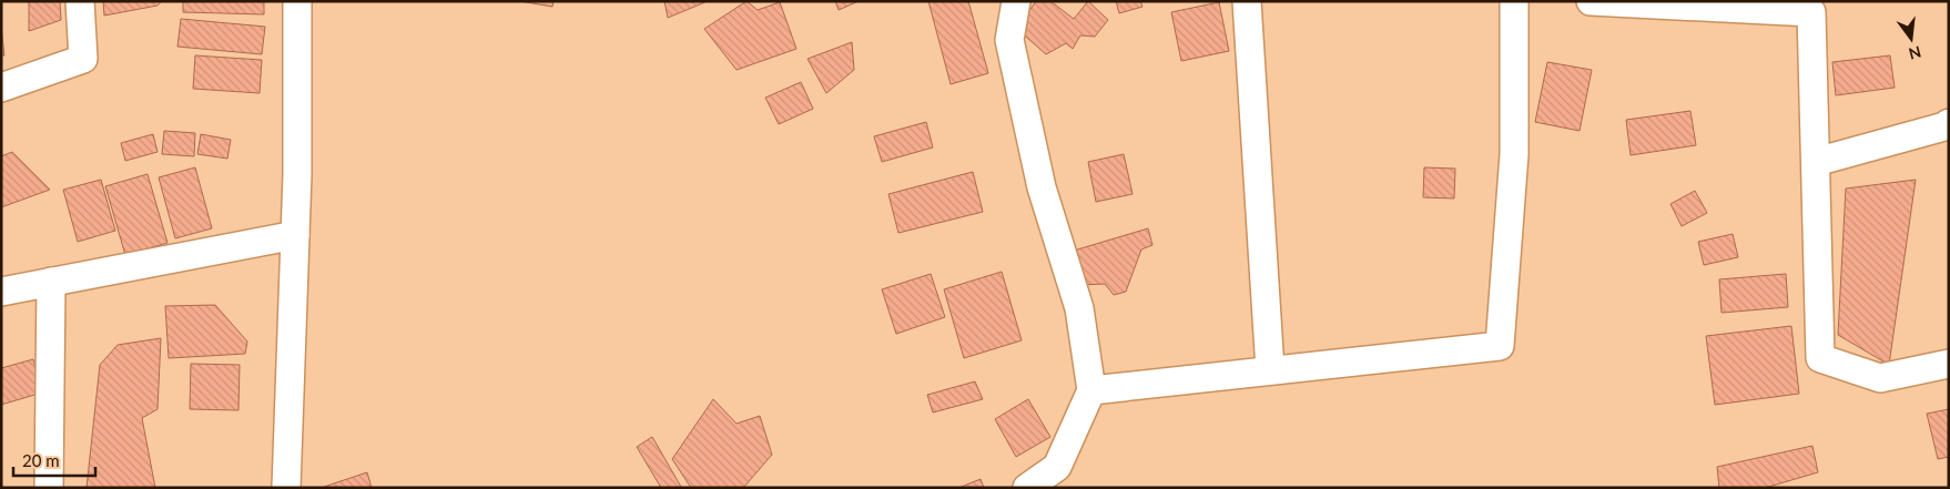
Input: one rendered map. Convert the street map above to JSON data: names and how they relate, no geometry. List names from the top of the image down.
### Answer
{
  "scale_bar": "20 m",
  "north": "bottom"
}
